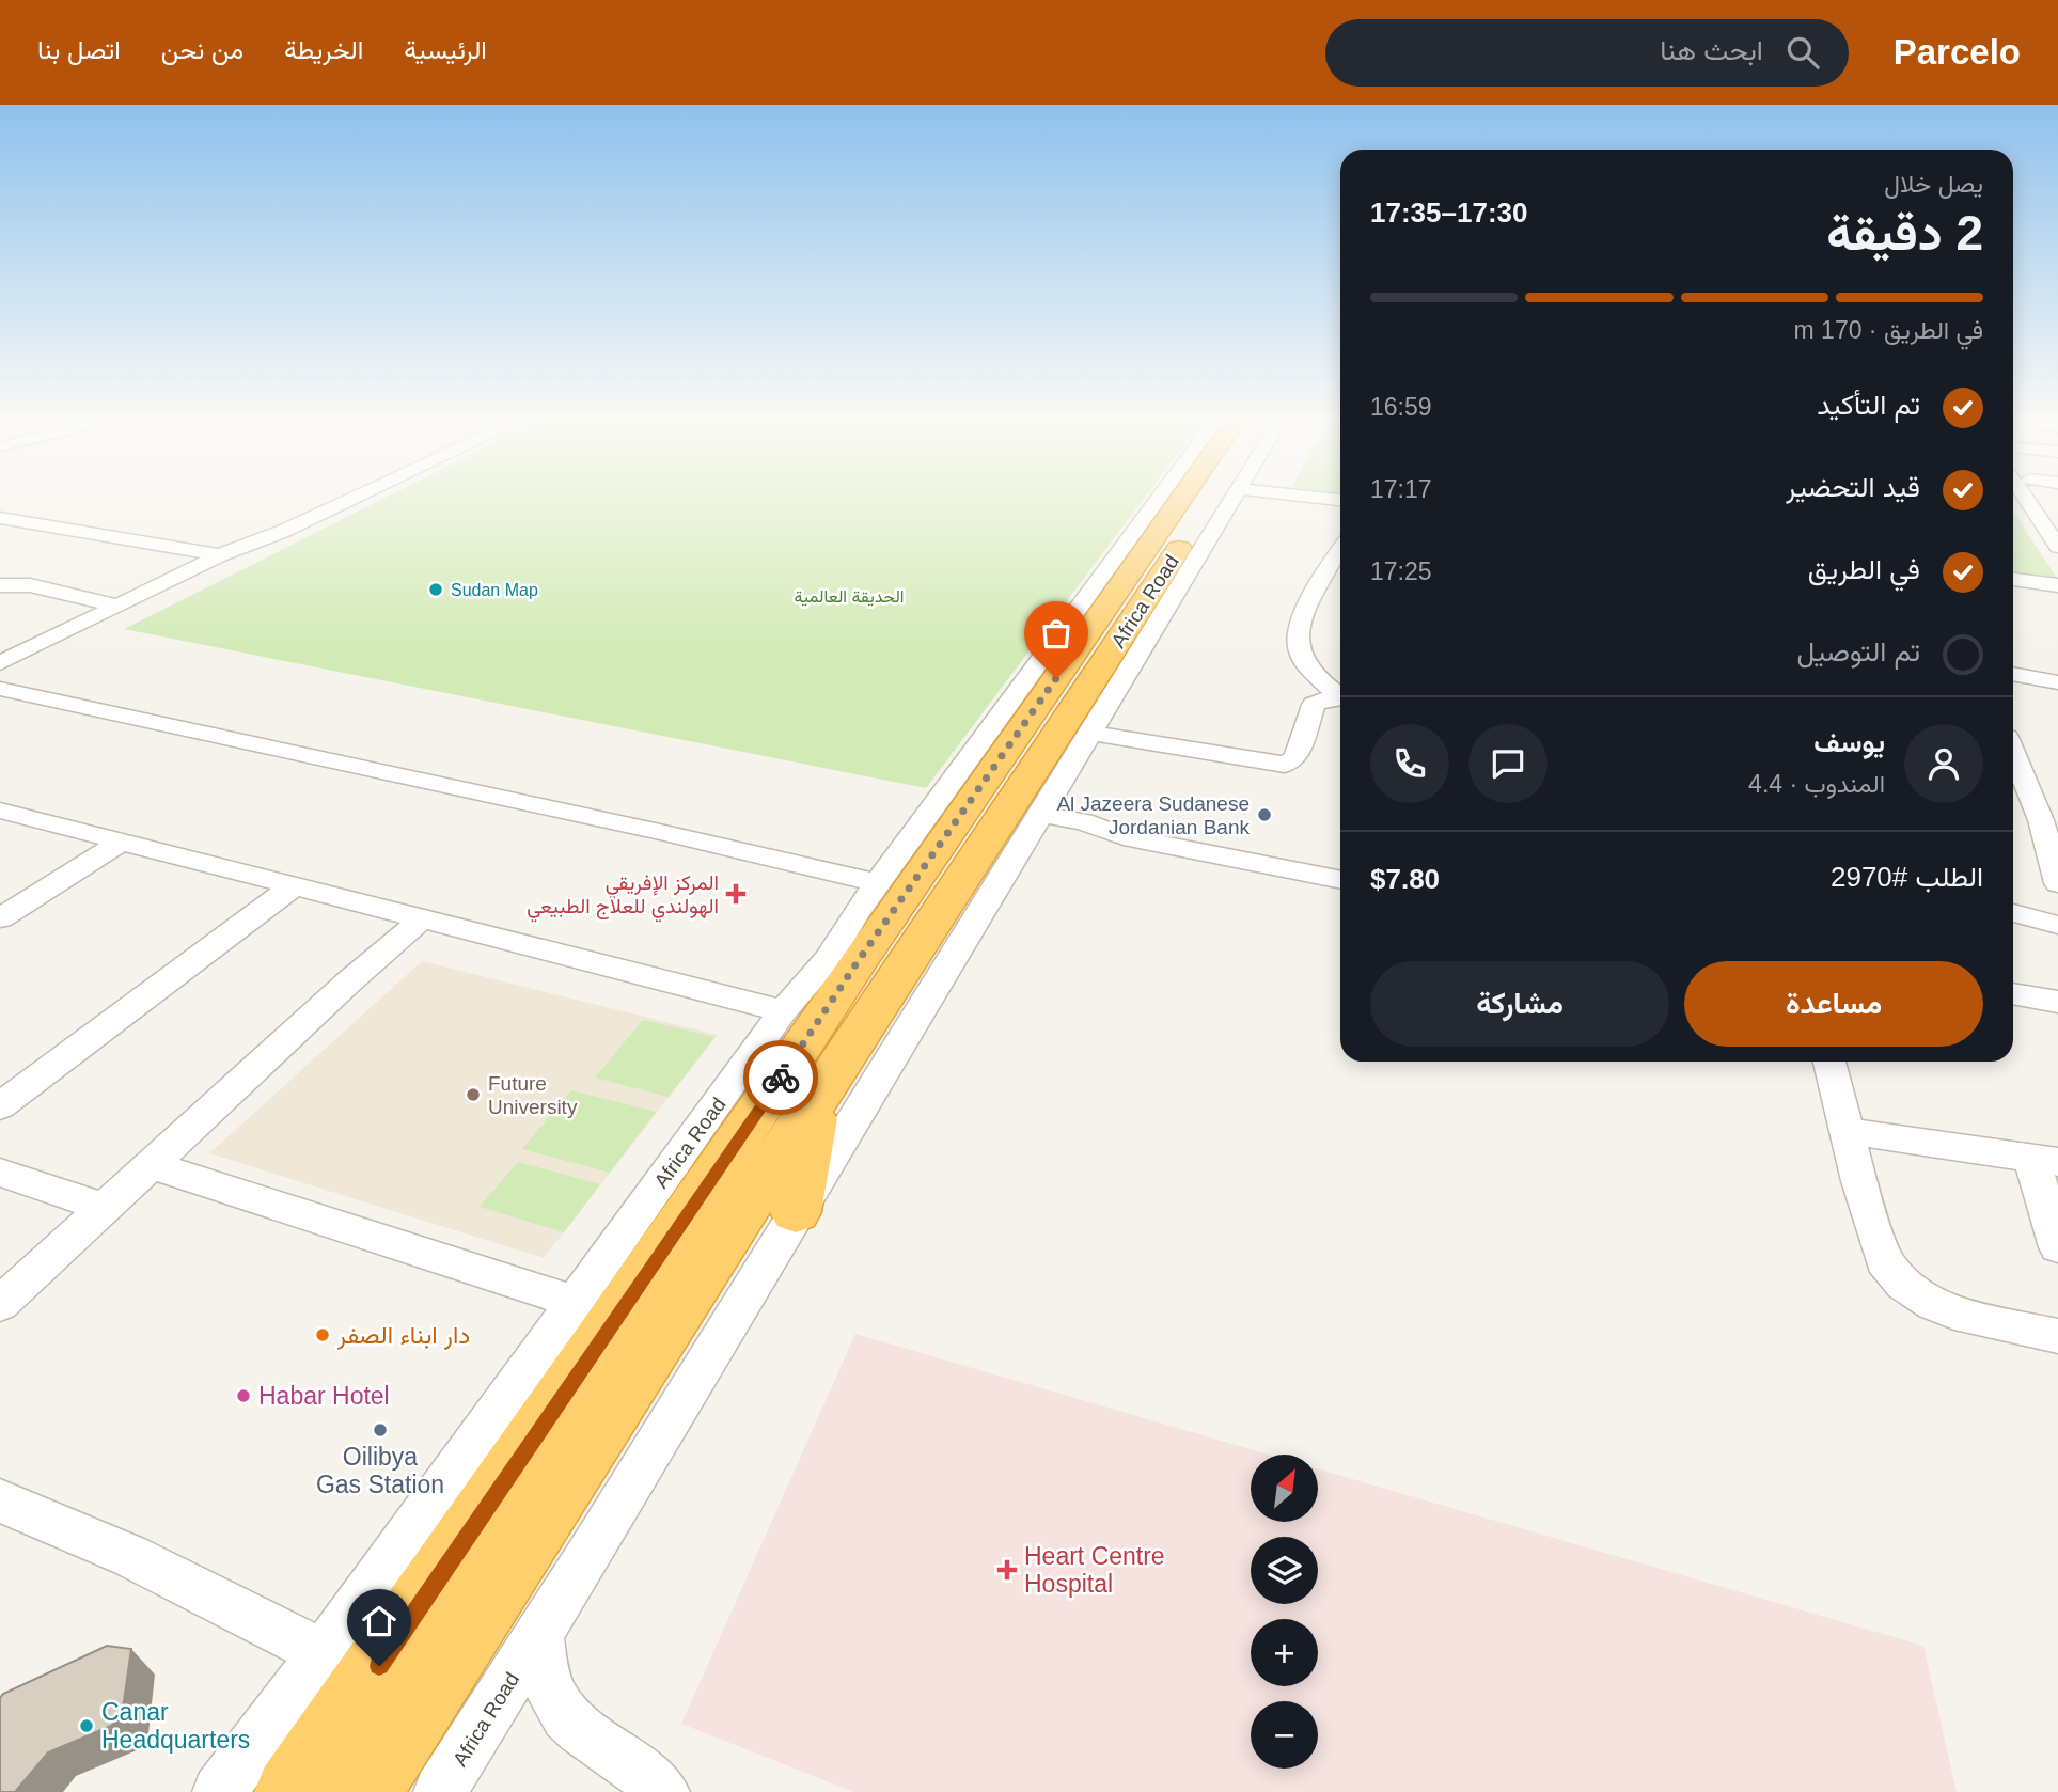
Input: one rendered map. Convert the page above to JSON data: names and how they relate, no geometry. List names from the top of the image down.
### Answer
{
  "streets": {
    "highway": ["Africa Road"]
  },
  "parks": ["الحديقة العالمية"],
  "places": {
    "other": [
      "Sudan Map",
      "Al Jazeera Sudanese Jordanian Bank",
      "Future University",
      "دار ابناء الصفر",
      "Habar Hotel",
      "Oilibya Gas Station",
      "Canar Headquarters"
    ],
    "health": ["المركز الإفريقي الهولندي للعلاج الطبيعي", "Heart Centre Hospital"]
  },
  "north": "top right",
  "page": {
    "header": "Parcelo",
    "search": "ابحث هنا",
    "nav": [
      "الرئيسية",
      "الخريطة",
      "من نحن",
      "اتصل بنا"
    ],
    "heading": ["2 دقيقة", "يصل خلال", "17:30–17:35"],
    "panel": [
      "يوسف",
      "المندوب · 4.4",
      "الطلب #2970",
      "$7.80"
    ],
    "bar": "في الطريق · 170 m",
    "list": [
      ["تم التأكيد", "16:59"],
      ["قيد التحضير", "17:17"],
      ["في الطريق", "17:25"],
      "تم التوصيل"
    ],
    "buttons": ["مساعدة", "مشاركة"],
    "map_buttons": ["+", "−"]
  }
}
